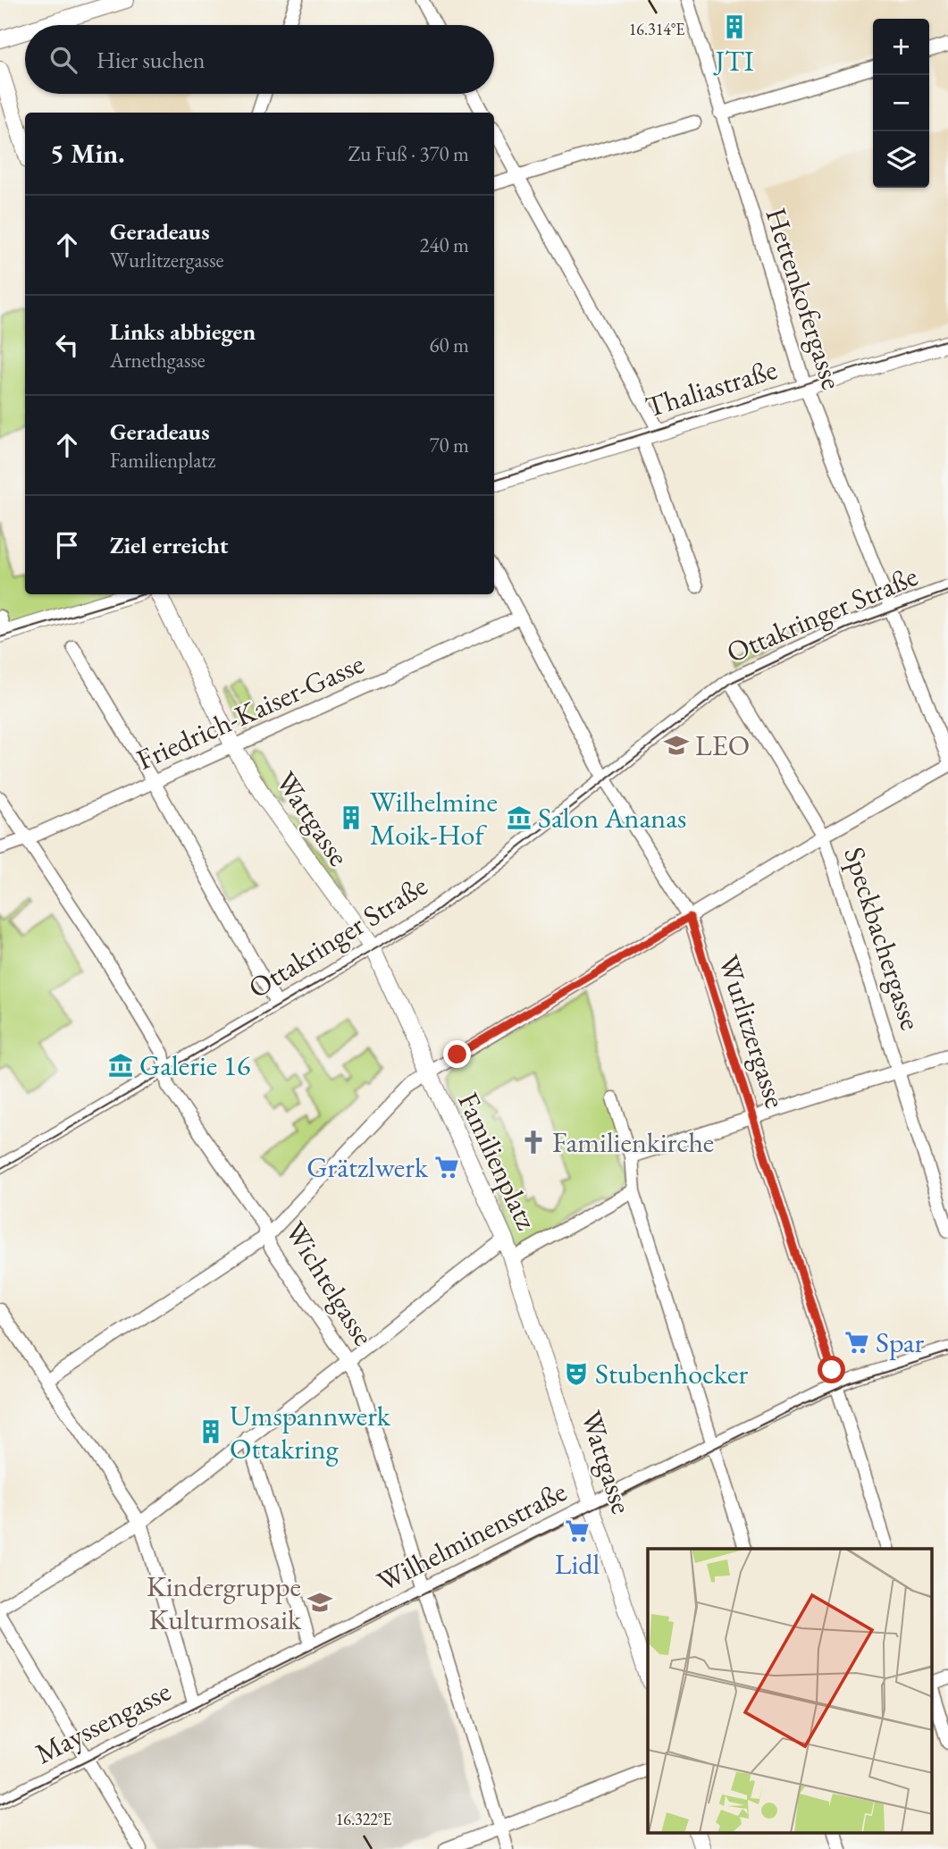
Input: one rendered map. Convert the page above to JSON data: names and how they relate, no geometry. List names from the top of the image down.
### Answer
{
  "streets": {
    "main road": ["Thaliastraße", "Wattgasse", "Familienplatz"],
    "street": [
      "Hettenkofergasse",
      "Ottakringer Straße",
      "Friedrich-Kaiser-Gasse",
      "Speckbachergasse",
      "Wurlitzergasse",
      "Wichtelgasse",
      "Wilhelminenstraße",
      "Mayssengasse"
    ]
  },
  "crossings": [
    ["Hettenkofergasse", "Thaliastraße"],
    ["Hettenkofergasse", "Ottakringer Straße"],
    ["Ottakringer Straße", "Wattgasse"],
    ["Ottakringer Straße", "Speckbachergasse"],
    ["Ottakringer Straße", "Wurlitzergasse"],
    ["Ottakringer Straße", "Wichtelgasse"],
    ["Friedrich-Kaiser-Gasse", "Wattgasse"],
    ["Friedrich-Kaiser-Gasse", "Wurlitzergasse"],
    ["Friedrich-Kaiser-Gasse", "Wichtelgasse"],
    ["Wattgasse", "Familienplatz"],
    ["Wattgasse", "Wilhelminenstraße"],
    ["Speckbachergasse", "Familienplatz"],
    ["Wurlitzergasse", "Familienplatz"],
    ["Wurlitzergasse", "Wilhelminenstraße"],
    ["Wichtelgasse", "Wilhelminenstraße"],
    ["Wilhelminenstraße", "Mayssengasse"]
  ],
  "places": {
    "building": ["JTI", "Wilhelmine Moik-Hof", "Umspannwerk Ottakring"],
    "school or university": ["LEO", "Kindergruppe Kulturmosaik"],
    "museum": ["Salon Ananas", "Galerie 16"],
    "church": ["Familienkirche"],
    "supermarket": ["Grätzlwerk", "Spar", "Lidl"],
    "theatre": ["Stubenhocker"]
  },
  "page": {
    "map_buttons": ["+", "−"],
    "search": "Hier suchen",
    "heading": ["5 Min.", "Zu Fuß · 370 m"],
    "list": [
      ["Geradeaus", "Wurlitzergasse", "240 m"],
      ["Links abbiegen", "Arnethgasse", "60 m"],
      ["Geradeaus", "Familienplatz", "70 m"],
      "Ziel erreicht"
    ]
  },
  "coordinates": ["16.314°E", "16.322°E"]
}
